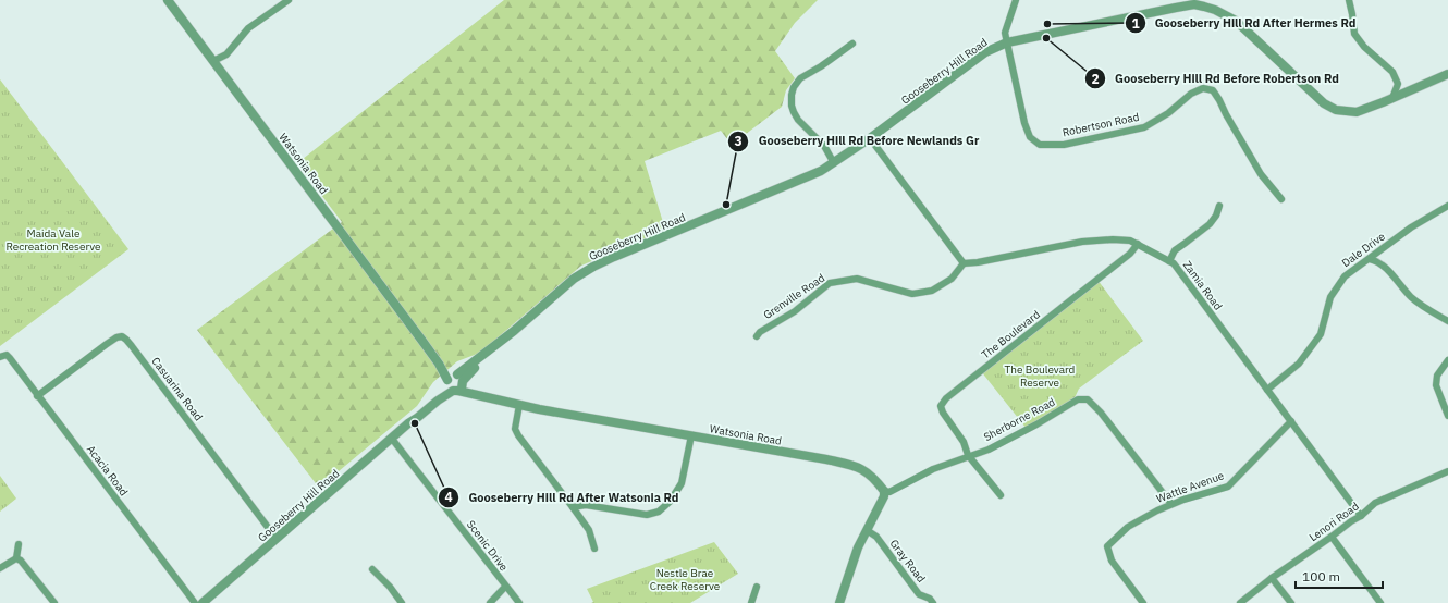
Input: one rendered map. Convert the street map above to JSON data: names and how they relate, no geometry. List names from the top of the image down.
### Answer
{
  "streets": {
    "street": [
      "Gooseberry Hill Road",
      "Robertson Road",
      "Watsonia Road",
      "Dale Drive",
      "Zamia Road",
      "Grenville Road",
      "The Boulevard",
      "Casuarina Road",
      "Sherborne Road",
      "Acacia Road",
      "Wattle Avenue",
      "Lenori Road",
      "Scenic Drive",
      "Gray Road"
    ]
  },
  "crossings": [
    ["Gooseberry Hill Road", "Robertson Road"],
    ["Gooseberry Hill Road", "Watsonia Road"],
    ["Gooseberry Hill Road", "Casuarina Road"],
    ["Gooseberry Hill Road", "Scenic Drive"],
    ["Watsonia Road", "Sherborne Road"],
    ["Dale Drive", "Zamia Road"],
    ["Zamia Road", "Grenville Road"],
    ["Zamia Road", "The Boulevard"],
    ["Zamia Road", "Wattle Avenue"],
    ["Zamia Road", "Lenori Road"],
    ["The Boulevard", "Sherborne Road"],
    ["Casuarina Road", "Acacia Road"],
    ["Sherborne Road", "Wattle Avenue"]
  ],
  "parks": ["Maida Vale Recreation Reserve", "The Boulevard Reserve", "Nestle Brae Creek Reserve"],
  "places": [
    "Gooseberry Hill Rd After Hermes Rd",
    "Gooseberry Hill Rd Before Robertson Rd",
    "Gooseberry Hill Rd Before Newlands Gr",
    "Gooseberry Hill Rd After Watsonia Rd"
  ],
  "scale_bar": "100 m"
}
